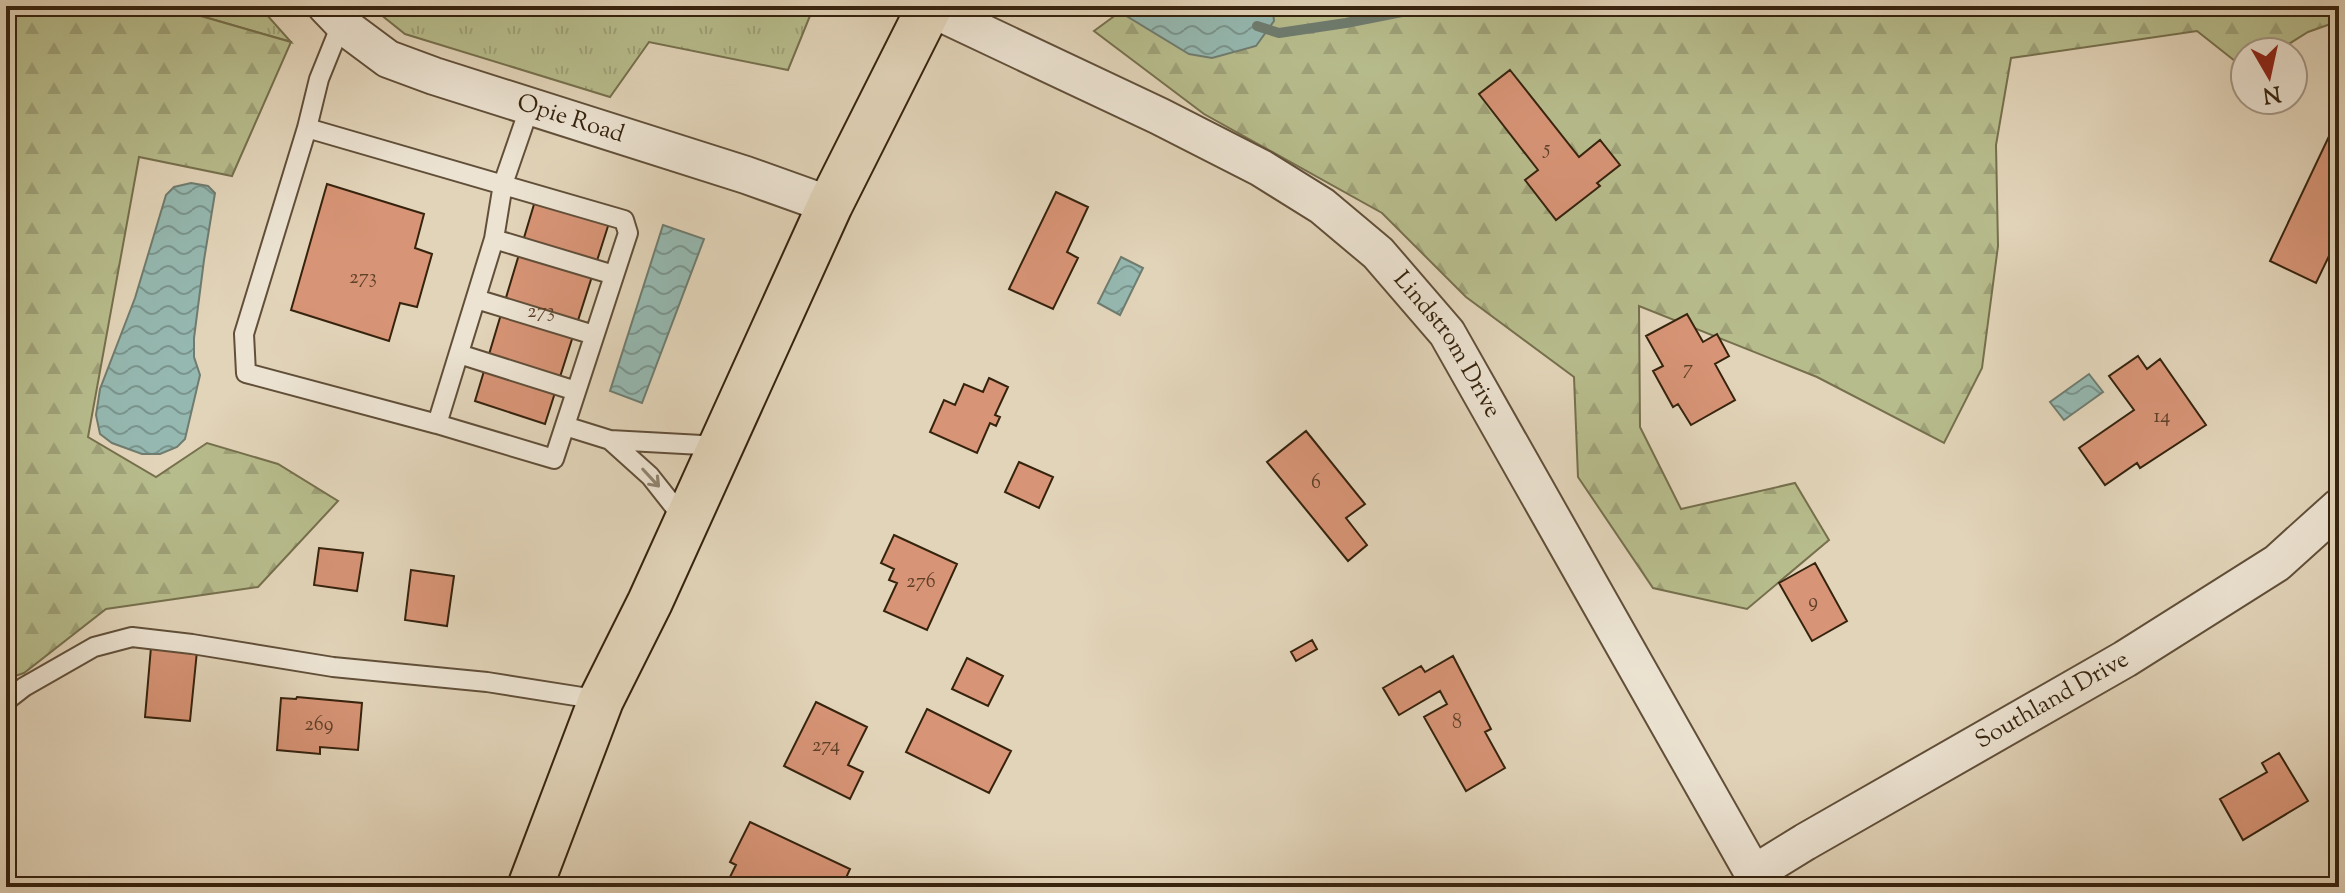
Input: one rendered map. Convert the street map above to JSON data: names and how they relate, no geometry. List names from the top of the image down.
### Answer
{
  "streets": {
    "street": ["Opie Road", "Lindstrom Drive", "Southland Drive"]
  },
  "crossings": [
    ["Lindstrom Drive", "Southland Drive"]
  ],
  "house_numbers": [
    "5",
    "273",
    "273",
    "7",
    "14",
    "6",
    "276",
    "9",
    "8",
    "269",
    "274"
  ],
  "north": "bottom"
}
